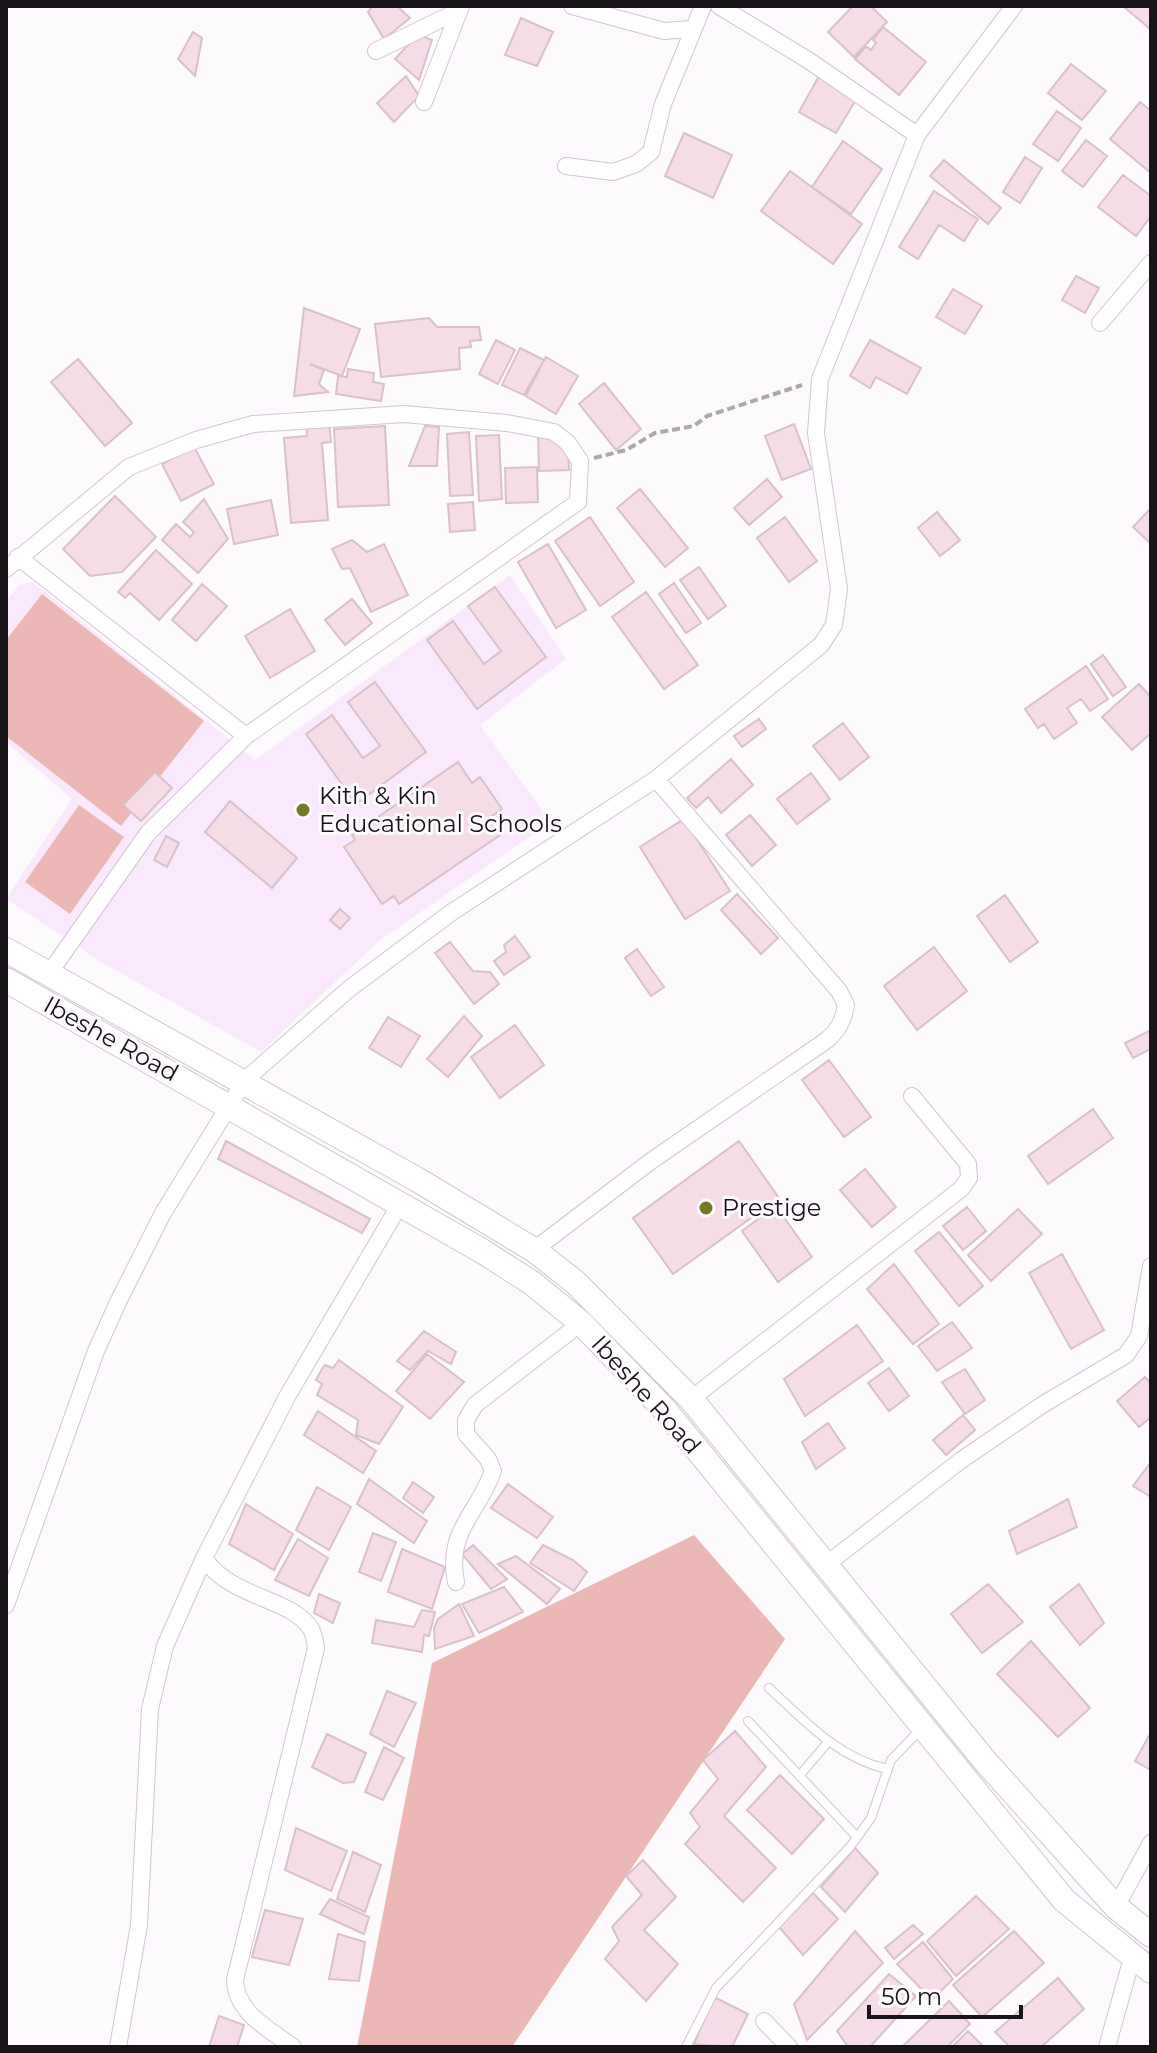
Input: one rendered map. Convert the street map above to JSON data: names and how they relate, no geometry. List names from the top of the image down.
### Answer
{
  "streets": {
    "main road": ["Ibeshe Road"]
  },
  "places": ["Kith & Kin Educational Schools", "Prestige"],
  "scale_bar": "50 m"
}
